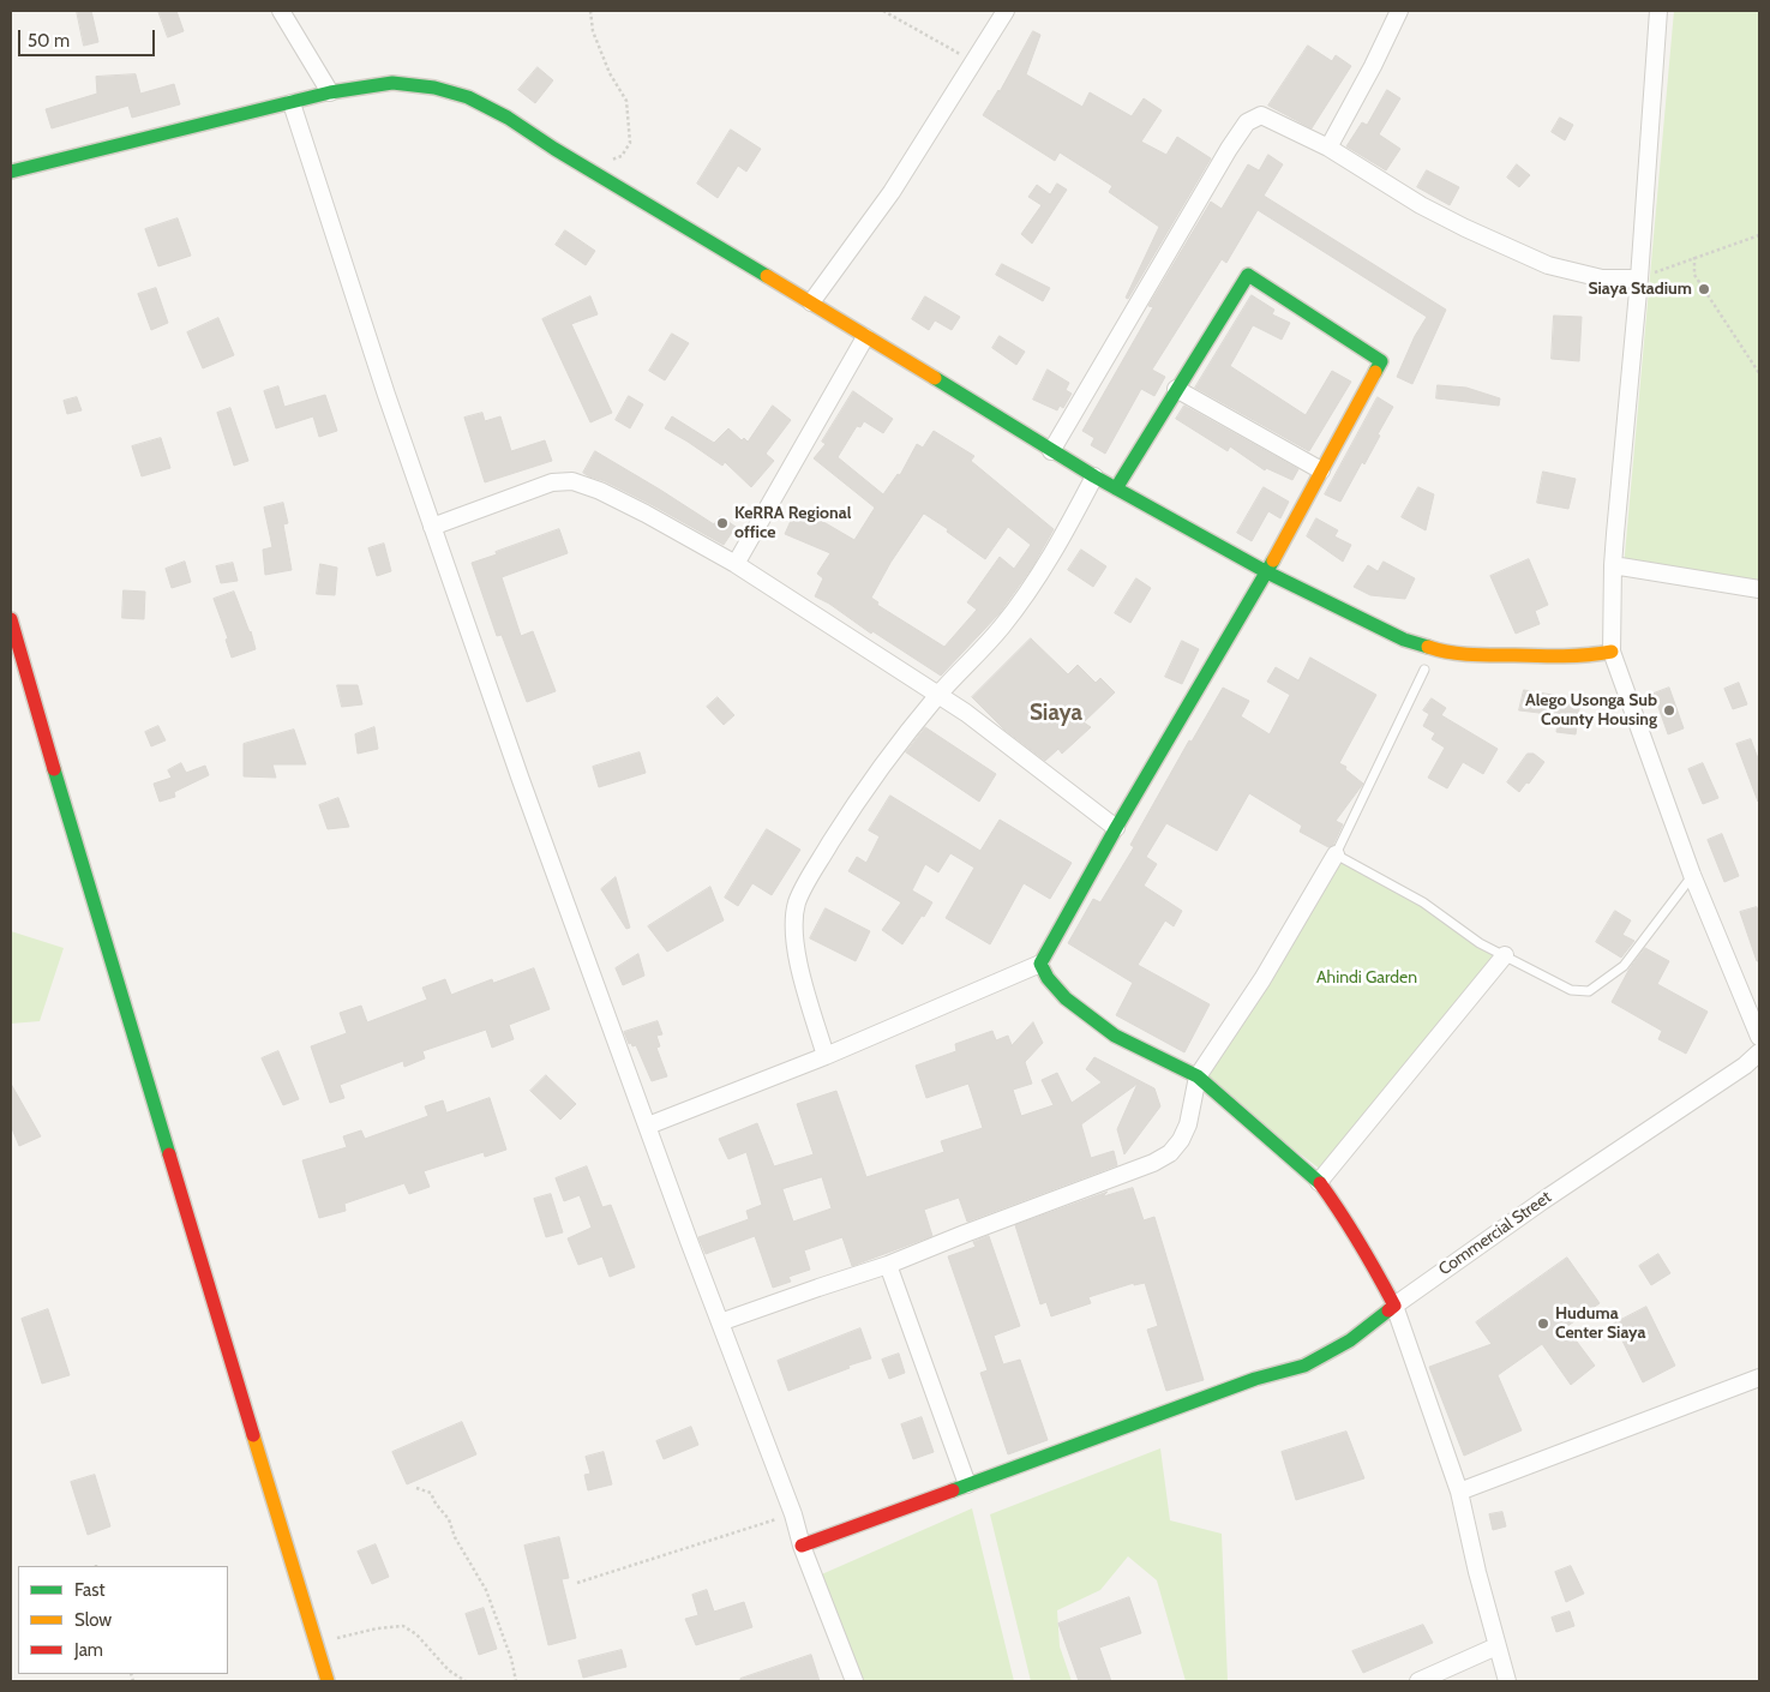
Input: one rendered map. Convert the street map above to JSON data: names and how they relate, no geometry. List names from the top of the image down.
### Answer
{
  "streets": {
    "street": ["Commercial Street"]
  },
  "districts": ["Siaya"],
  "parks": ["Ahindi Garden"],
  "places": [
    "Siaya Stadium",
    "KeRRA Regional office",
    "Alego Usonga Sub County Housing",
    "Huduma Center Siaya"
  ],
  "legend": ["Fast", "Slow", "Jam"],
  "scale_bar": "50 m"
}
